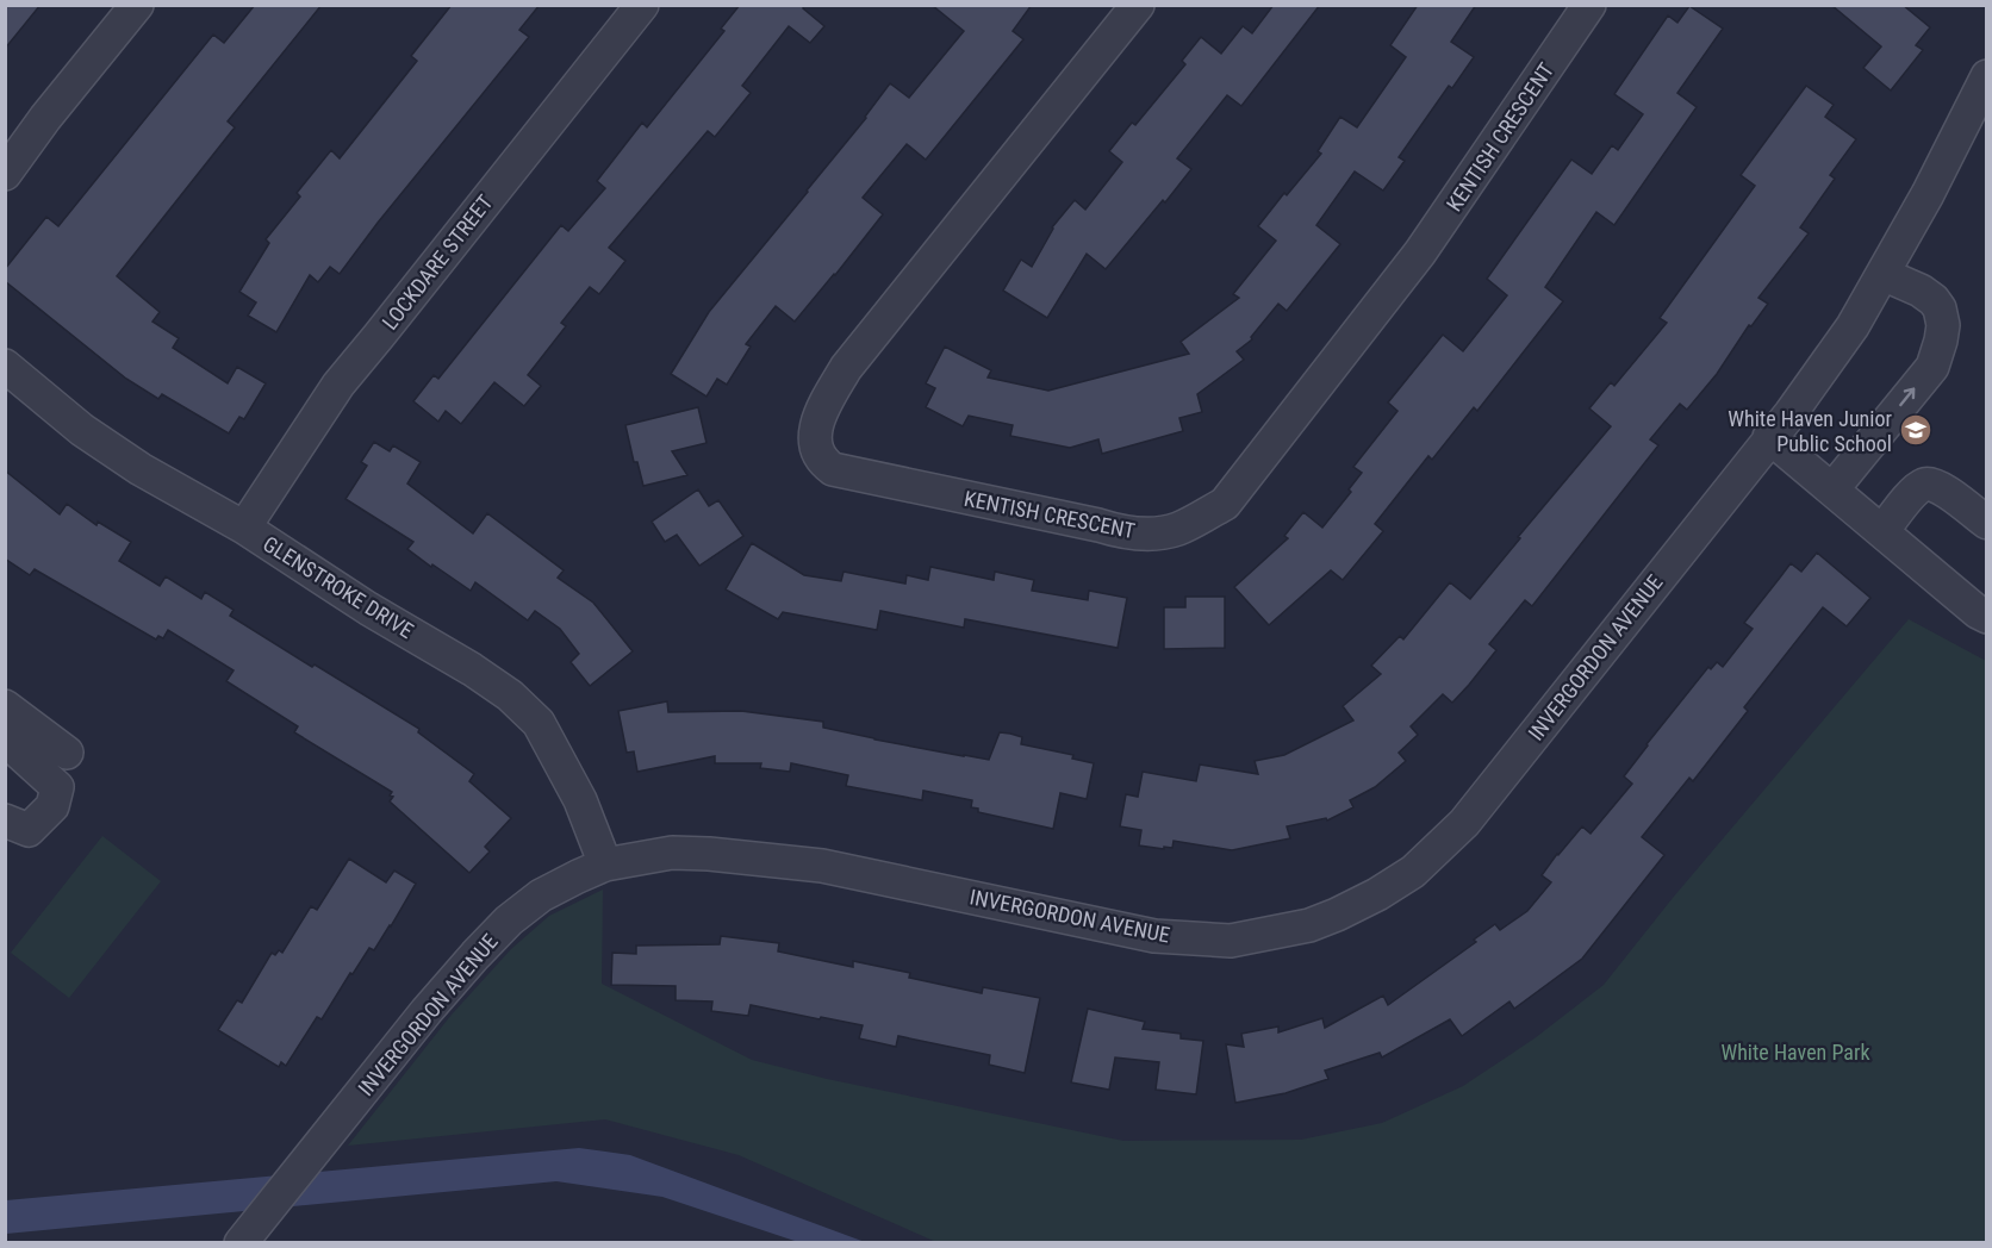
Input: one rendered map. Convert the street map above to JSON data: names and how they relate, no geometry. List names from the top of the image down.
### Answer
{
  "streets": {
    "street": [
      "KENTISH CRESCENT",
      "LOCKDARE STREET",
      "GLENSTROKE DRIVE",
      "INVERGORDON AVENUE"
    ]
  },
  "crossings": [
    ["LOCKDARE STREET", "GLENSTROKE DRIVE"],
    ["GLENSTROKE DRIVE", "INVERGORDON AVENUE"]
  ],
  "parks": ["White Haven Park"],
  "places": {
    "school or university": ["White Haven Junior Public School"]
  }
}
